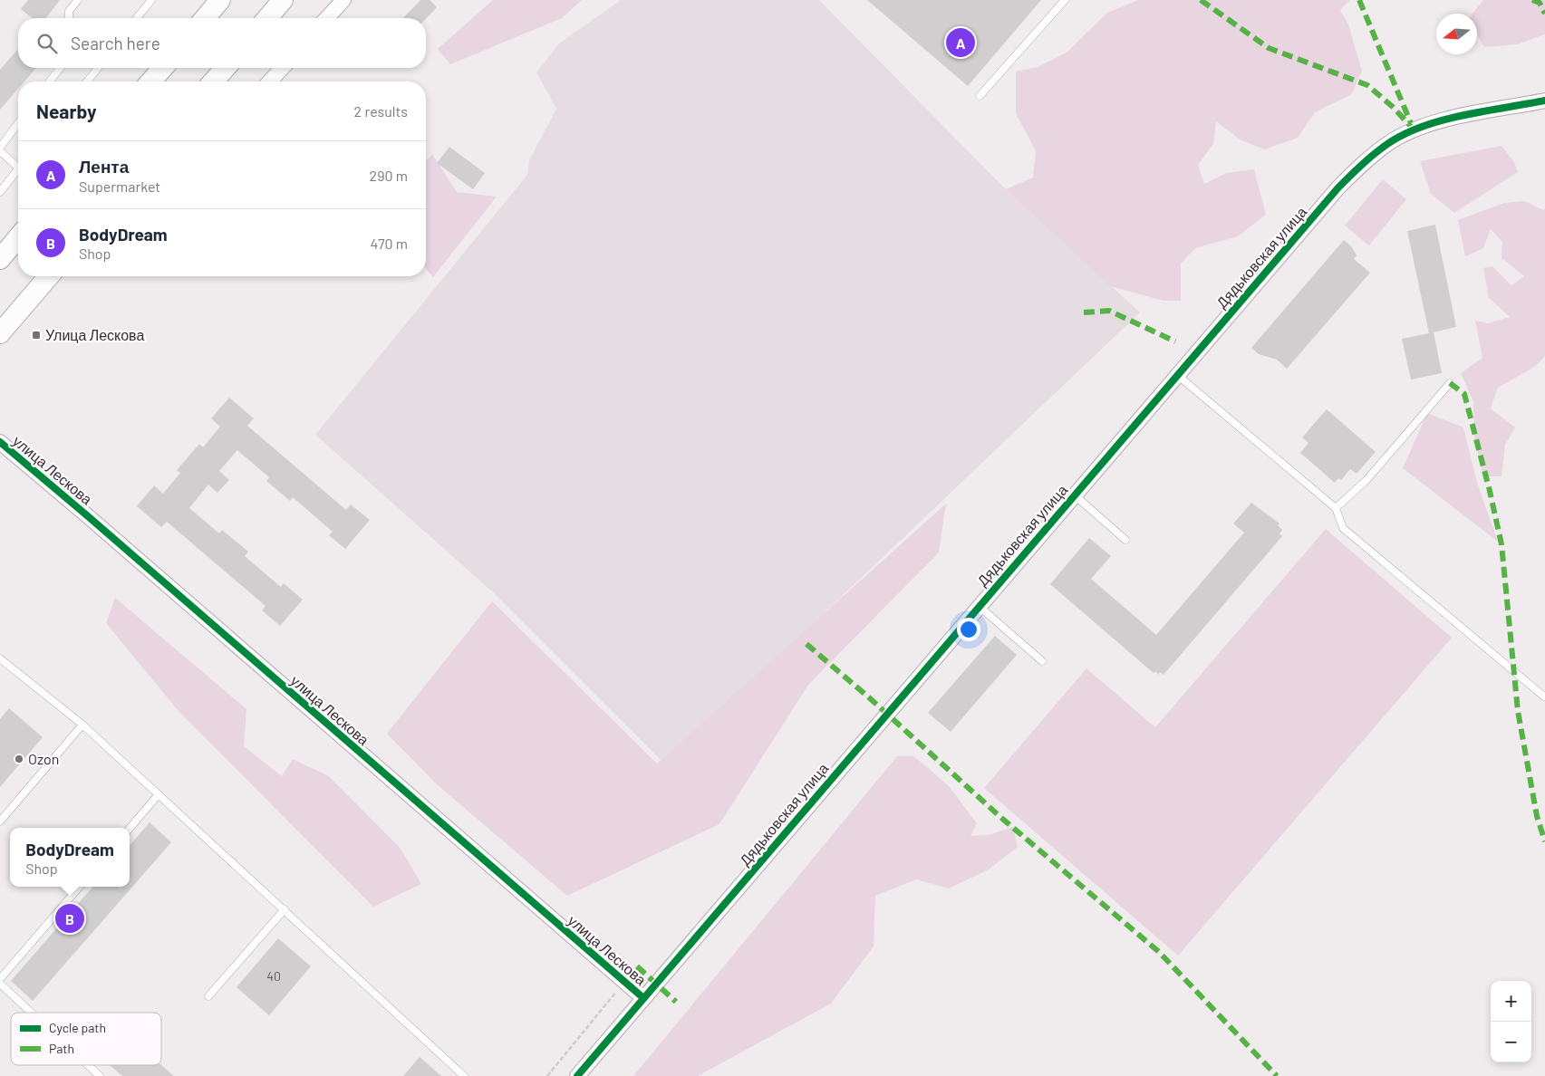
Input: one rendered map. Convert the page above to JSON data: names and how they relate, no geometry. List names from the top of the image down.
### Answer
{
  "streets": {
    "street": ["Дядьковская улица", "улица Лескова"]
  },
  "crossings": [
    ["Дядьковская улица", "улица Лескова"]
  ],
  "places": {
    "transit": ["Улица Лескова"],
    "other": ["Ozon"]
  },
  "house_numbers": ["40"],
  "legend": ["Cycle path", "Path"],
  "north": "left",
  "page": {
    "search": "Search here",
    "pins": ["A", "B"],
    "heading": ["Nearby", "2 results"],
    "list": [
      {
        "mark": "A",
        "name": "Лента",
        "note": "Supermarket",
        "value": "290 m"
      },
      {
        "mark": "B",
        "name": "BodyDream",
        "note": "Shop",
        "value": "470 m"
      }
    ],
    "popup": ["BodyDream", "Shop"],
    "map_buttons": ["+", "−"]
  }
}
